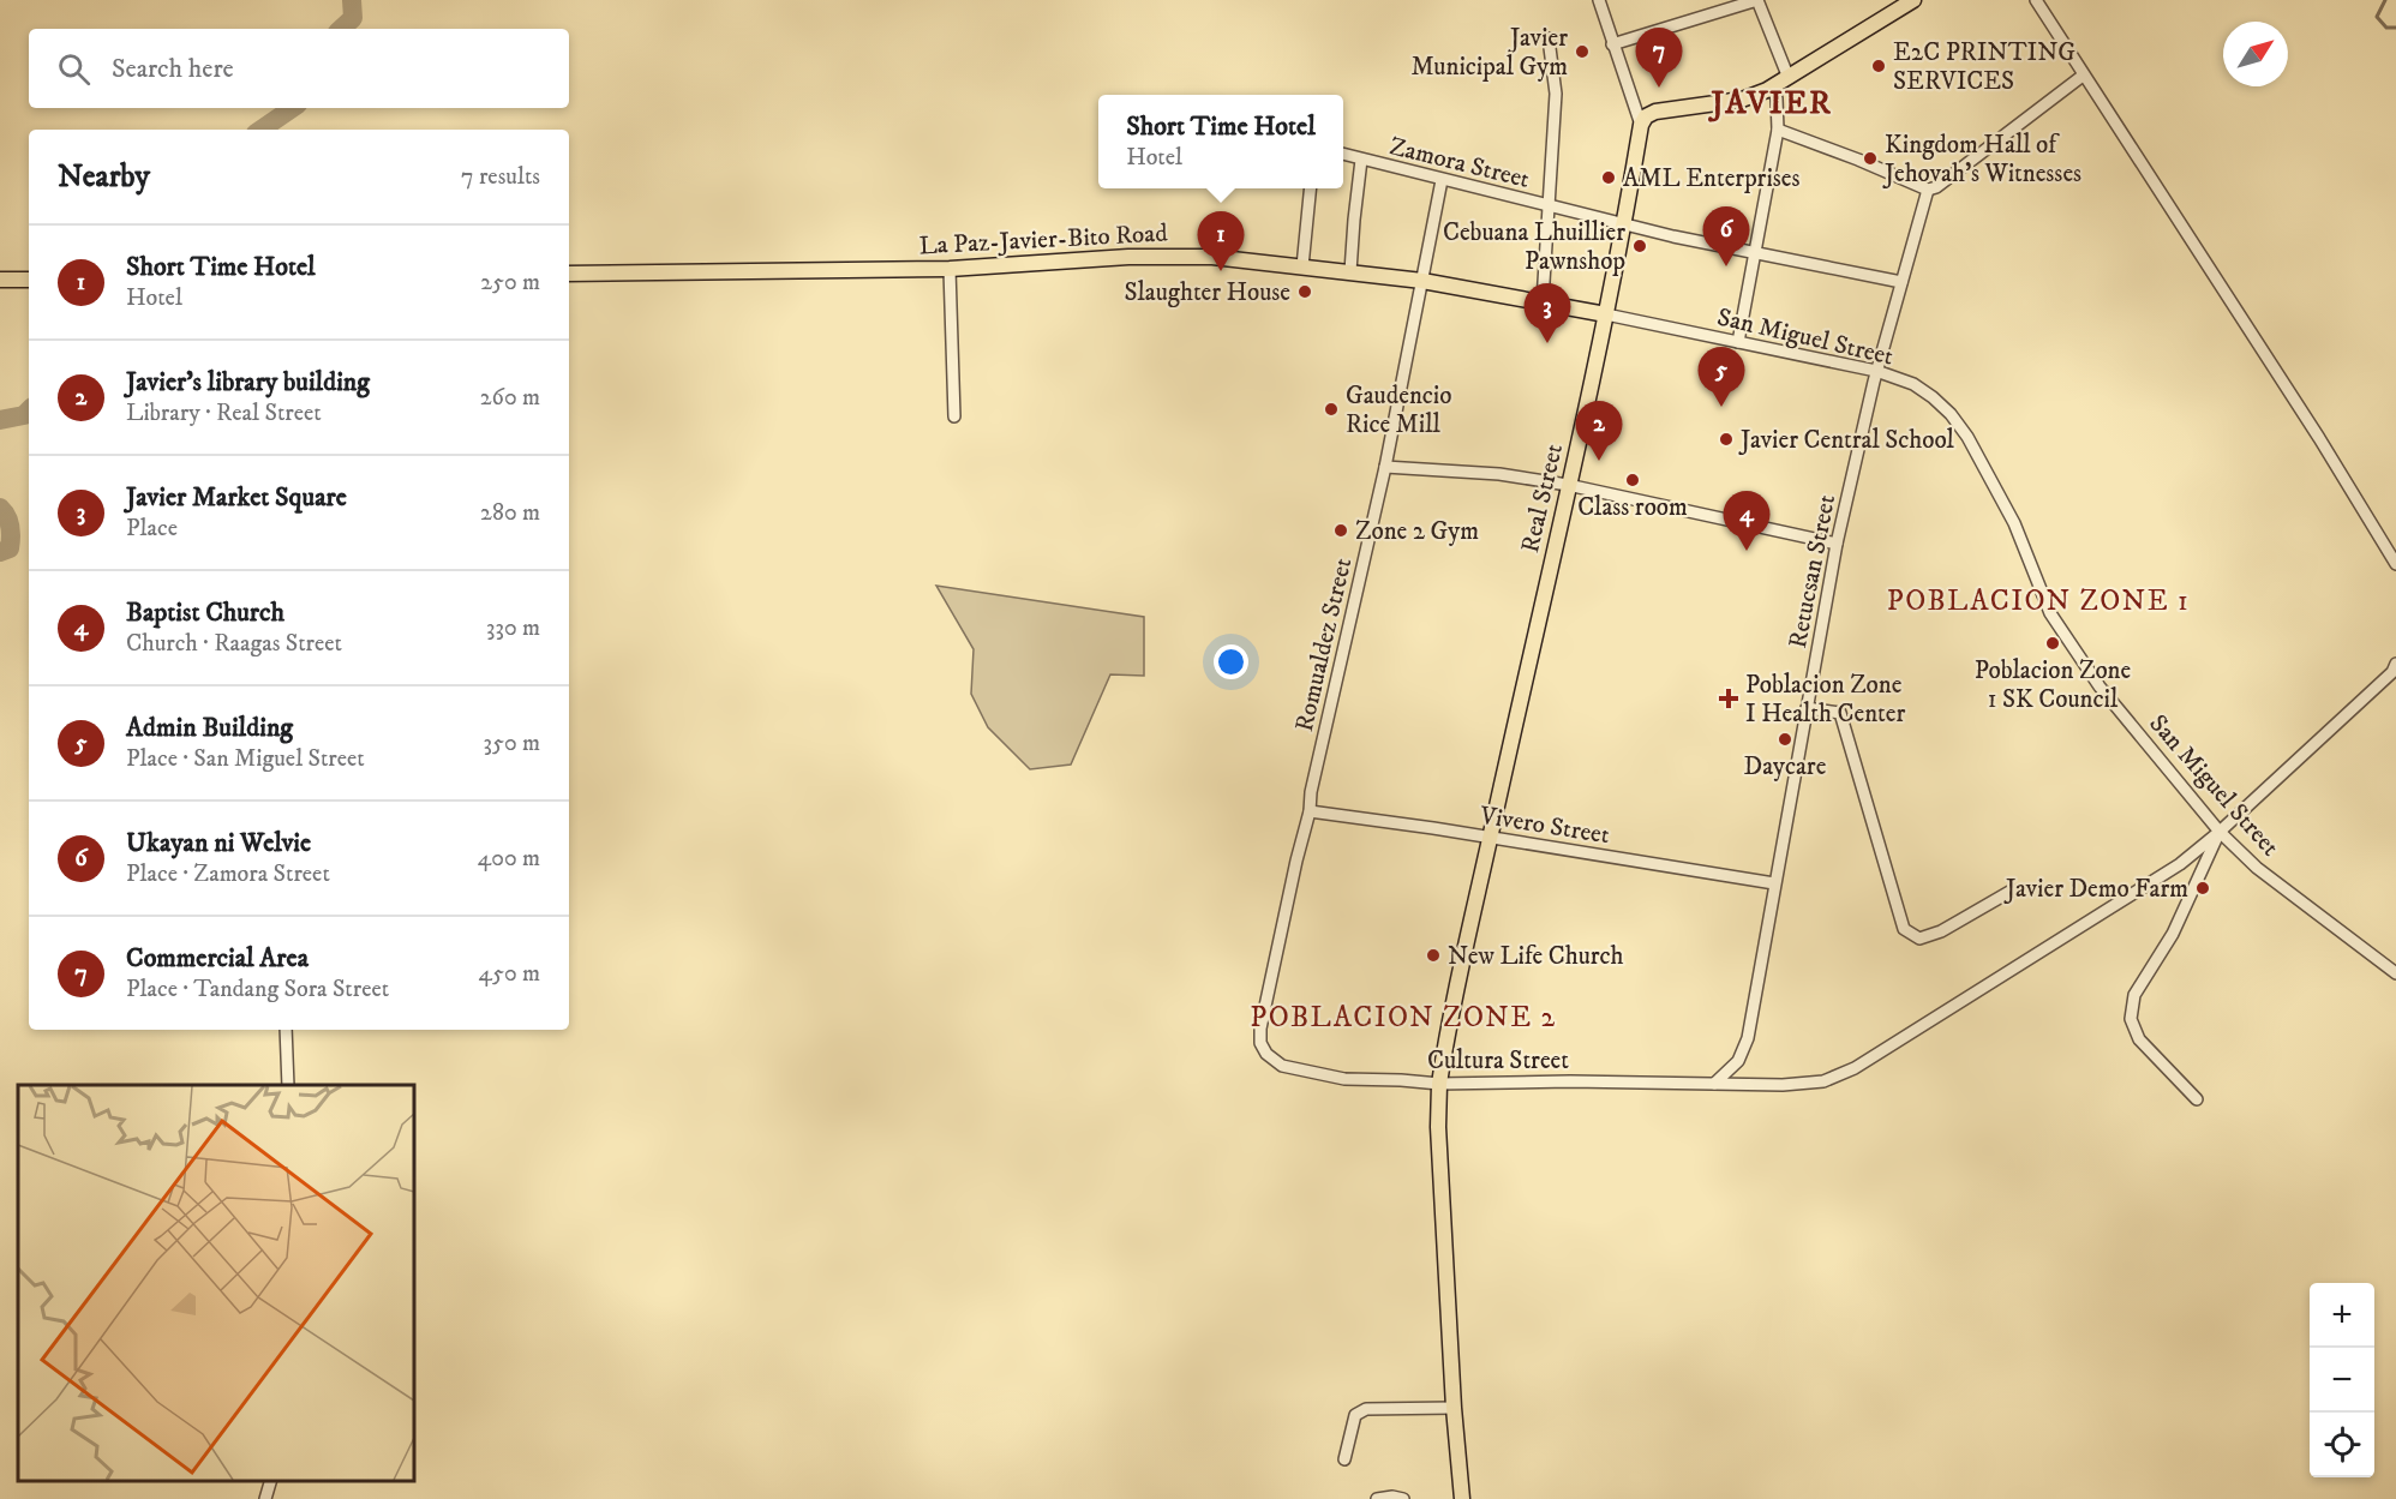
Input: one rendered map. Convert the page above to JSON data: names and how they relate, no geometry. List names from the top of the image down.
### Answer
{
  "streets": {
    "main road": ["La Paz-Javier-Bito Road", "Real Street"],
    "street": [
      "Zamora Street",
      "San Miguel Street",
      "Retucsan Street",
      "Romualdez Street",
      "Vivero Street",
      "Cultura Street"
    ]
  },
  "crossings": [
    ["Zamora Street", "Real Street"],
    ["Zamora Street", "Romualdez Street"],
    ["La Paz-Javier-Bito Road", "San Miguel Street"],
    ["La Paz-Javier-Bito Road", "Real Street"],
    ["La Paz-Javier-Bito Road", "Romualdez Street"],
    ["San Miguel Street", "Real Street"],
    ["San Miguel Street", "Retucsan Street"],
    ["San Miguel Street", "Cultura Street"],
    ["Real Street", "Vivero Street"],
    ["Real Street", "Cultura Street"],
    ["Retucsan Street", "Vivero Street"],
    ["Retucsan Street", "Cultura Street"],
    ["Romualdez Street", "Vivero Street"],
    ["Romualdez Street", "Cultura Street"]
  ],
  "districts": ["JAVIER", "POBLACION ZONE 1", "POBLACION ZONE 2"],
  "places": {
    "other": [
      "Javier Municipal Gym",
      "E2C PRINTING SERVICES",
      "Kingdom Hall of Jehovah's Witnesses",
      "AML Enterprises",
      "Cebuana Lhuillier Pawnshop",
      "Slaughter House",
      "Gaudencio Rice Mill",
      "Javier Central School",
      "Class room",
      "Zone 2 Gym",
      "Poblacion Zone 1 SK Council",
      "Daycare",
      "Javier Demo Farm",
      "New Life Church"
    ],
    "health": ["Poblacion Zone I Health Center"]
  },
  "north": "top right",
  "page": {
    "pins": [
      "7",
      "6",
      "1",
      "3",
      "5",
      "2",
      "4"
    ],
    "search": "Search here",
    "popup": ["Short Time Hotel", "Hotel"],
    "heading": ["Nearby", "7 results"],
    "list": [
      {
        "mark": "1",
        "name": "Short Time Hotel",
        "note": "Hotel",
        "value": "250 m"
      },
      {
        "mark": "2",
        "name": "Javier's library building",
        "note": "Library · Real Street",
        "value": "260 m"
      },
      {
        "mark": "3",
        "name": "Javier Market Square",
        "note": "Place",
        "value": "280 m"
      },
      {
        "mark": "4",
        "name": "Baptist Church",
        "note": "Church · Raagas Street",
        "value": "330 m"
      },
      {
        "mark": "5",
        "name": "Admin Building",
        "note": "Place · San Miguel Street",
        "value": "350 m"
      },
      {
        "mark": "6",
        "name": "Ukayan ni Welvie",
        "note": "Place · Zamora Street",
        "value": "400 m"
      },
      {
        "mark": "7",
        "name": "Commercial Area",
        "note": "Place · Tandang Sora Street",
        "value": "450 m"
      }
    ],
    "map_buttons": ["+", "−"]
  }
}
